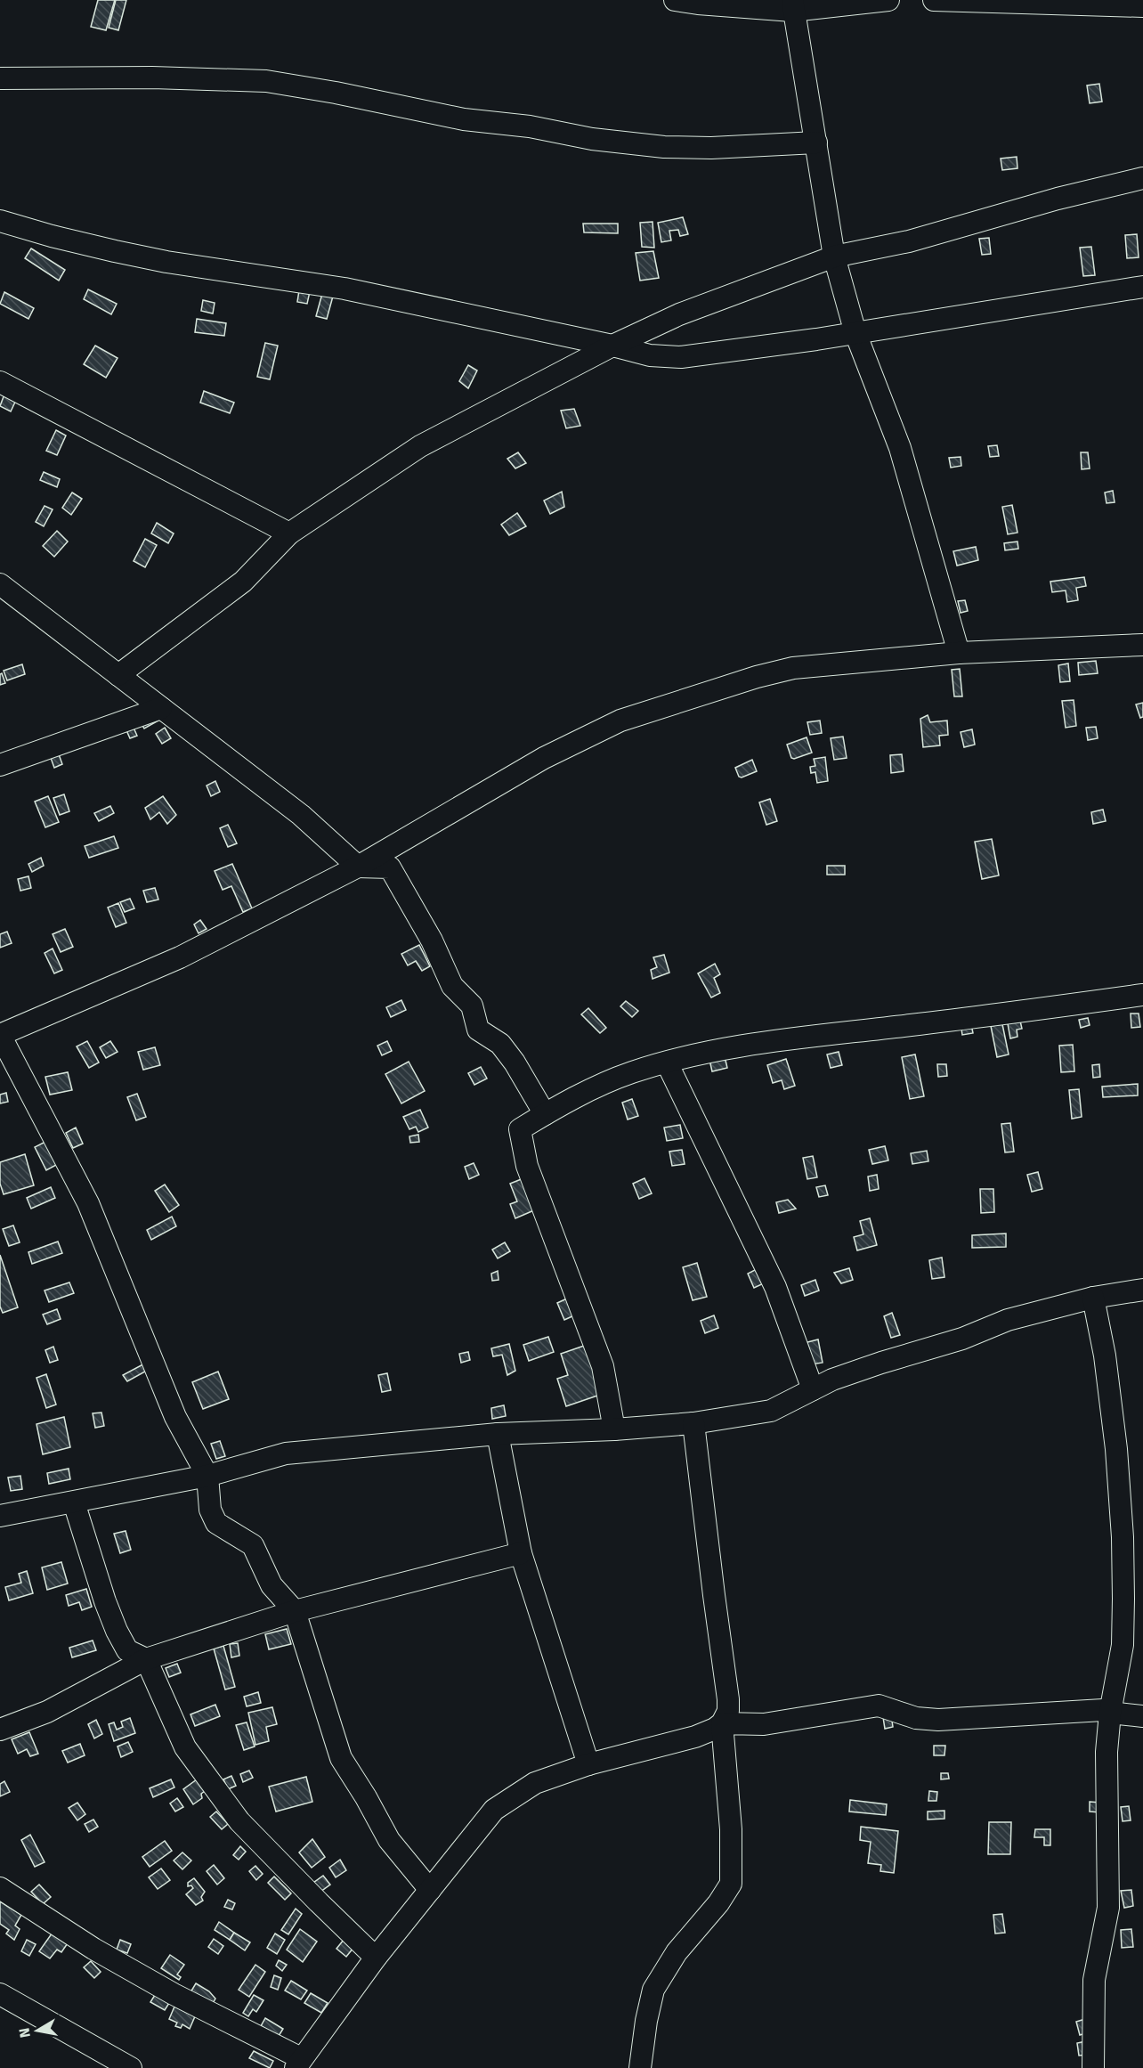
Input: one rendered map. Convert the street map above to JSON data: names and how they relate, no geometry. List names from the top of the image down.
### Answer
{
  "north": "left"
}
